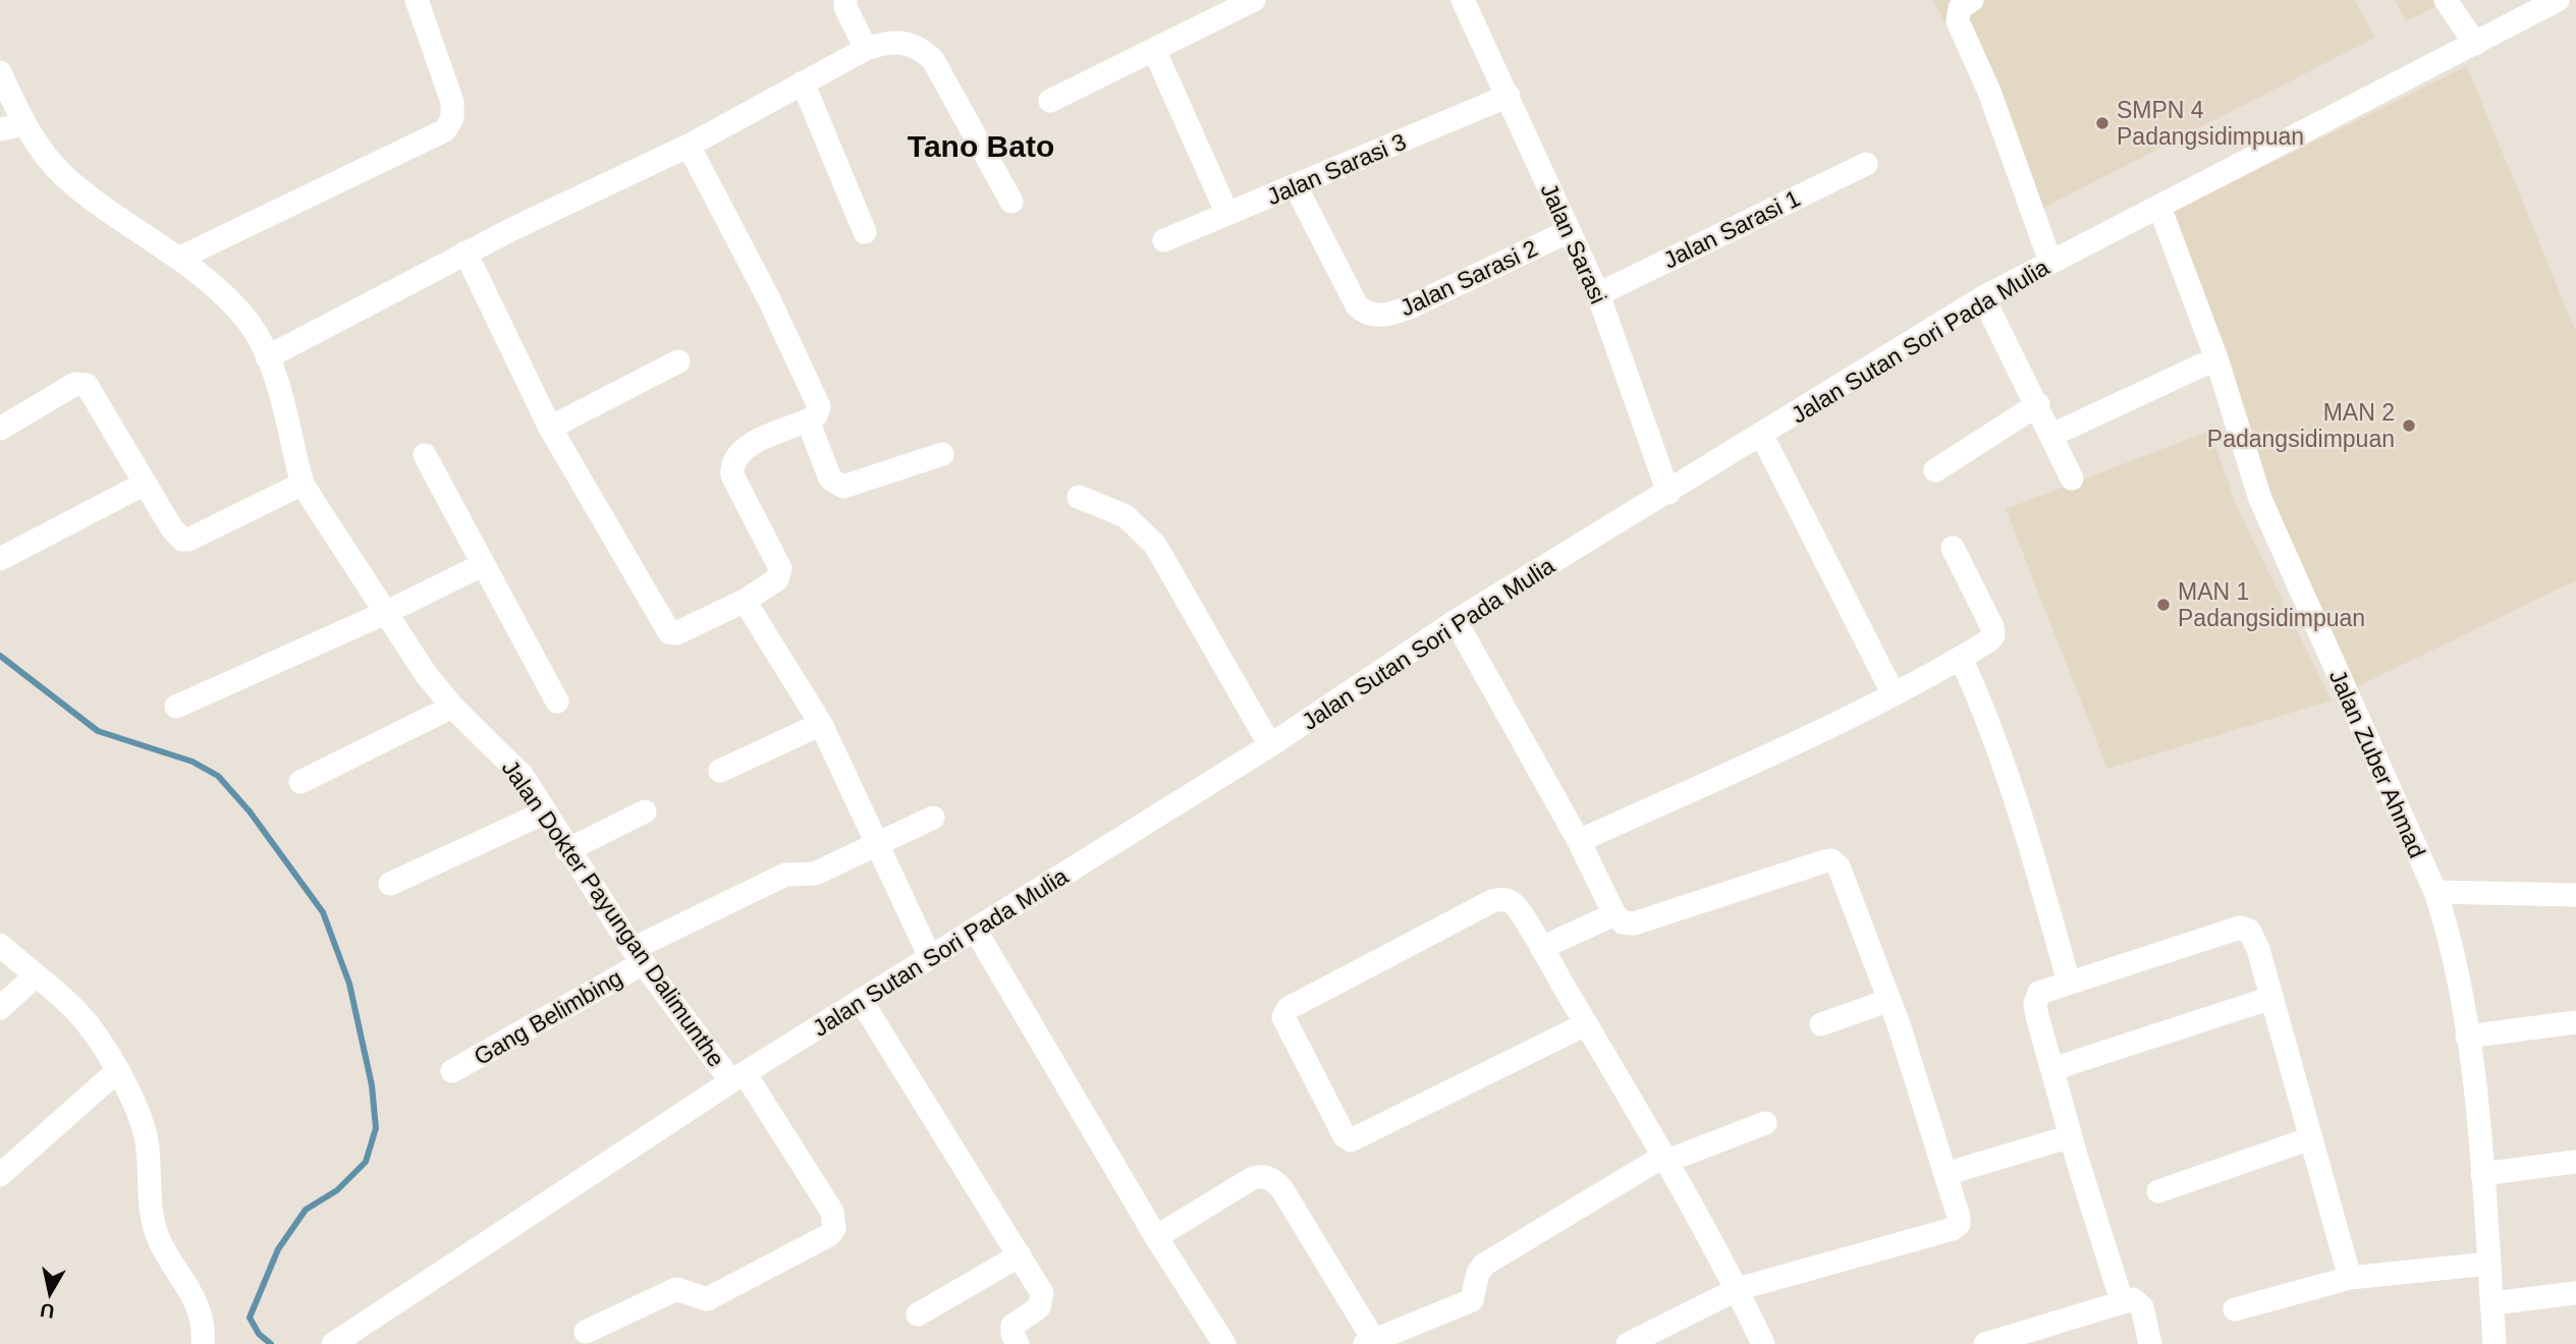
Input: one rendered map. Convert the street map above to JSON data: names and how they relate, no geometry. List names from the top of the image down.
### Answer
{
  "streets": {
    "street": [
      "Jalan Sarasi 3",
      "Jalan Sarasi 1",
      "Jalan Sarasi",
      "Jalan Sarasi 2",
      "Jalan Sutan Sori Pada Mulia",
      "Jalan Zuber Ahmad",
      "Jalan Dokter Payungan Dalimunthe",
      "Gang Belimbing"
    ]
  },
  "crossings": [
    ["Jalan Sarasi 3", "Jalan Sarasi"],
    ["Jalan Sarasi 3", "Jalan Sarasi 2"],
    ["Jalan Sarasi 1", "Jalan Sarasi"],
    ["Jalan Sarasi", "Jalan Sarasi 2"],
    ["Jalan Sarasi", "Jalan Sutan Sori Pada Mulia"],
    ["Jalan Sutan Sori Pada Mulia", "Jalan Zuber Ahmad"],
    ["Jalan Sutan Sori Pada Mulia", "Jalan Dokter Payungan Dalimunthe"],
    ["Jalan Dokter Payungan Dalimunthe", "Gang Belimbing"]
  ],
  "districts": ["Tano Bato"],
  "places": ["SMPN 4 Padangsidimpuan", "MAN 2 Padangsidimpuan", "MAN 1 Padangsidimpuan"],
  "north": "bottom"
}
